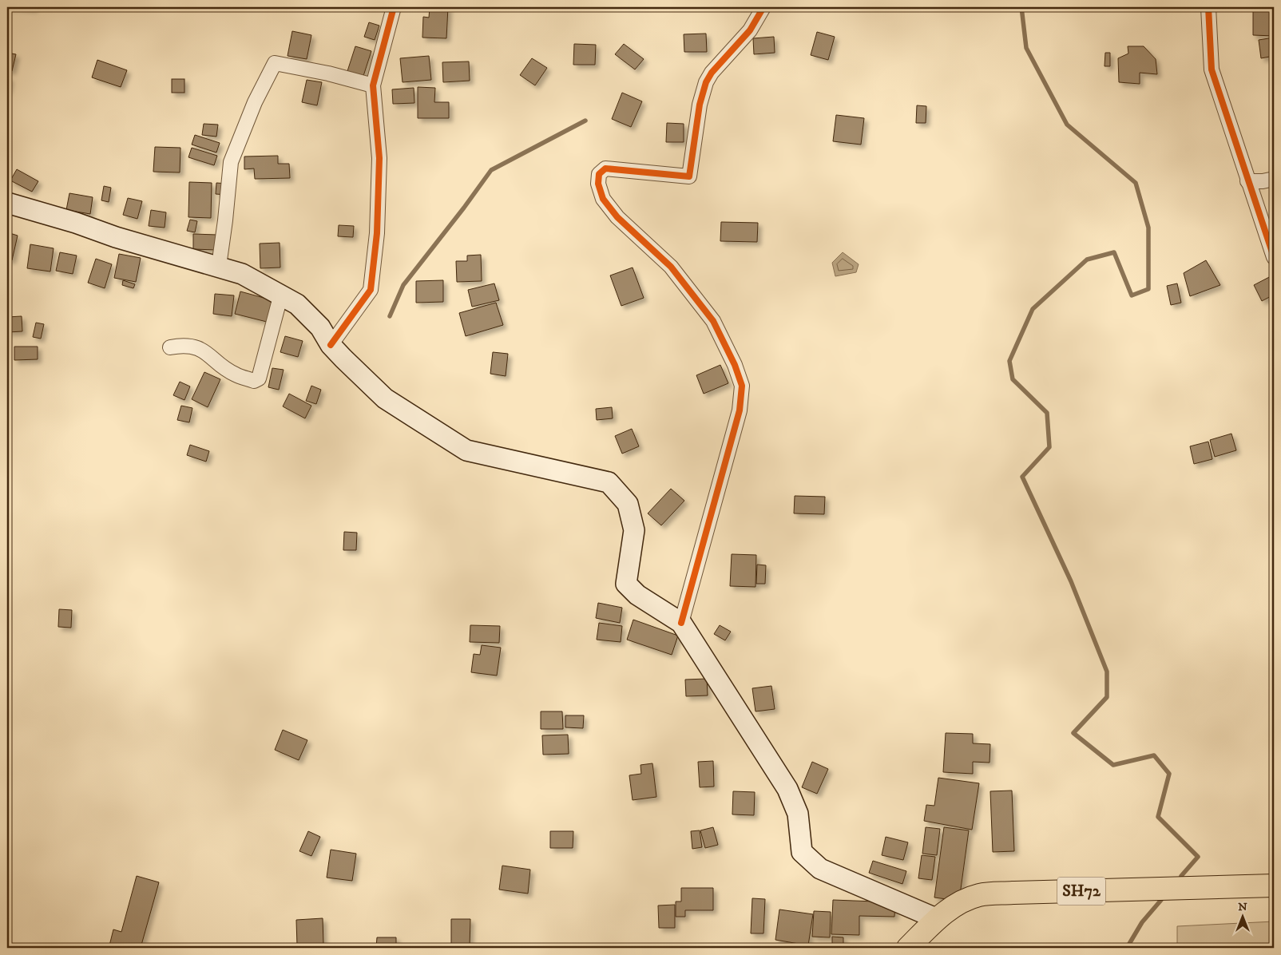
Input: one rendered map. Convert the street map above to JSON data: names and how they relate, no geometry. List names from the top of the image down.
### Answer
{
  "streets": {
    "main road": ["SH72"]
  },
  "north": "top"
}
